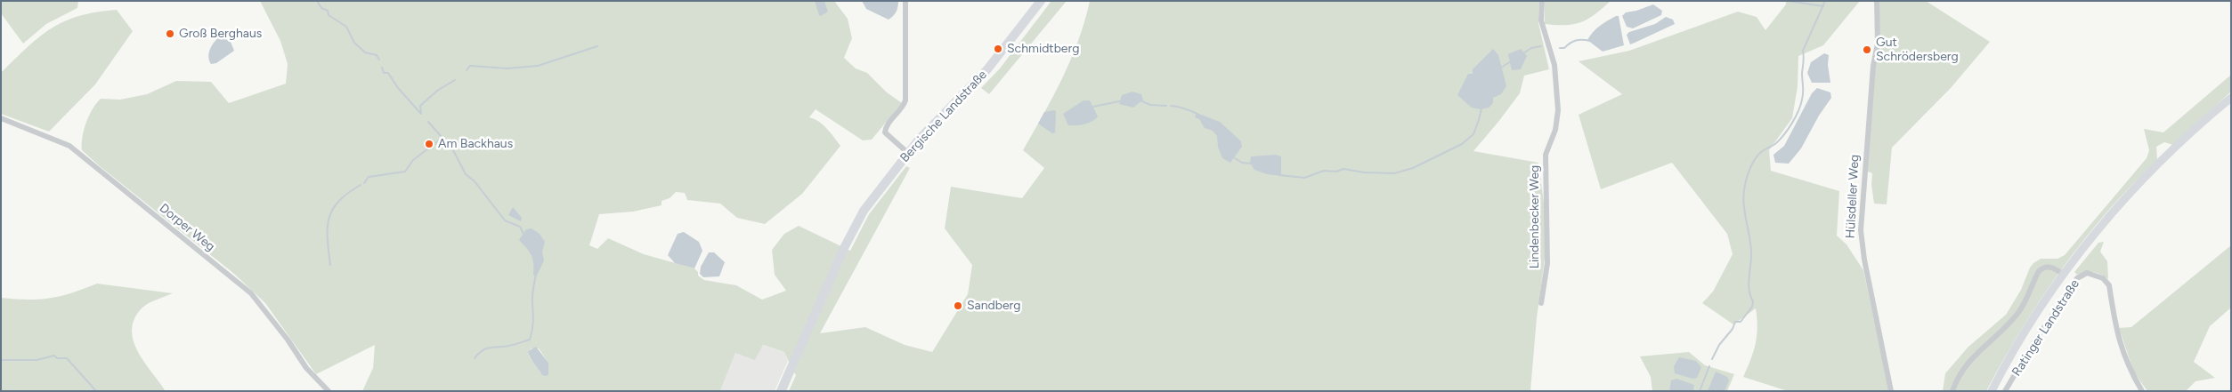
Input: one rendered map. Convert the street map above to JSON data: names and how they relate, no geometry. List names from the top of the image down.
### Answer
{
  "streets": {
    "main road": ["Bergische Landstraße", "Ratinger Landstraße"],
    "street": ["Hülsdeller Weg", "Lindenbecker Weg", "Dorper Weg"]
  },
  "places": [
    "Groß Berghaus",
    "Schmidtberg",
    "Gut Schrödersberg",
    "Am Backhaus",
    "Sandberg"
  ]
}
